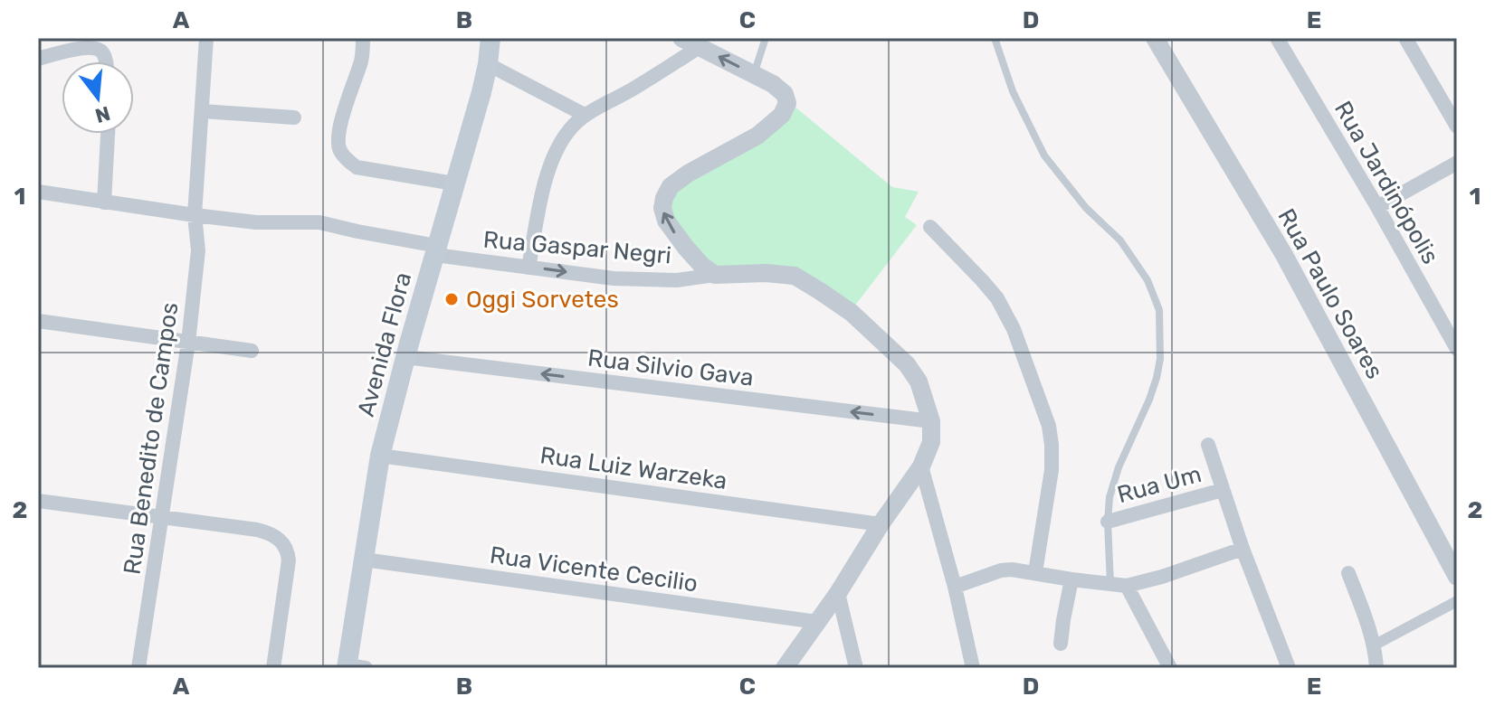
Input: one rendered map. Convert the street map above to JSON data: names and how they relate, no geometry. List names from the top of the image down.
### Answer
{
  "streets": {
    "main road": ["Avenida Flora"],
    "street": [
      "Rua Jardinópolis",
      "Rua Gaspar Negri",
      "Rua Paulo Soares",
      "Rua Silvio Gava",
      "Rua Benedito de Campos",
      "Rua Luiz Warzeka",
      "Rua Um",
      "Rua Vicente Cecilio"
    ]
  },
  "crossings": [
    ["Rua Gaspar Negri", "Avenida Flora"],
    ["Rua Gaspar Negri", "Rua Benedito de Campos"],
    ["Avenida Flora", "Rua Silvio Gava"],
    ["Avenida Flora", "Rua Luiz Warzeka"],
    ["Avenida Flora", "Rua Vicente Cecilio"]
  ],
  "one_way": ["Rua Silvio Gava"],
  "places": ["Oggi Sorvetes"],
  "north": "bottom",
  "grid": {
    "columns": [
      "A",
      "B",
      "C",
      "D",
      "E"
    ],
    "rows": ["1", "2"]
  }
}
